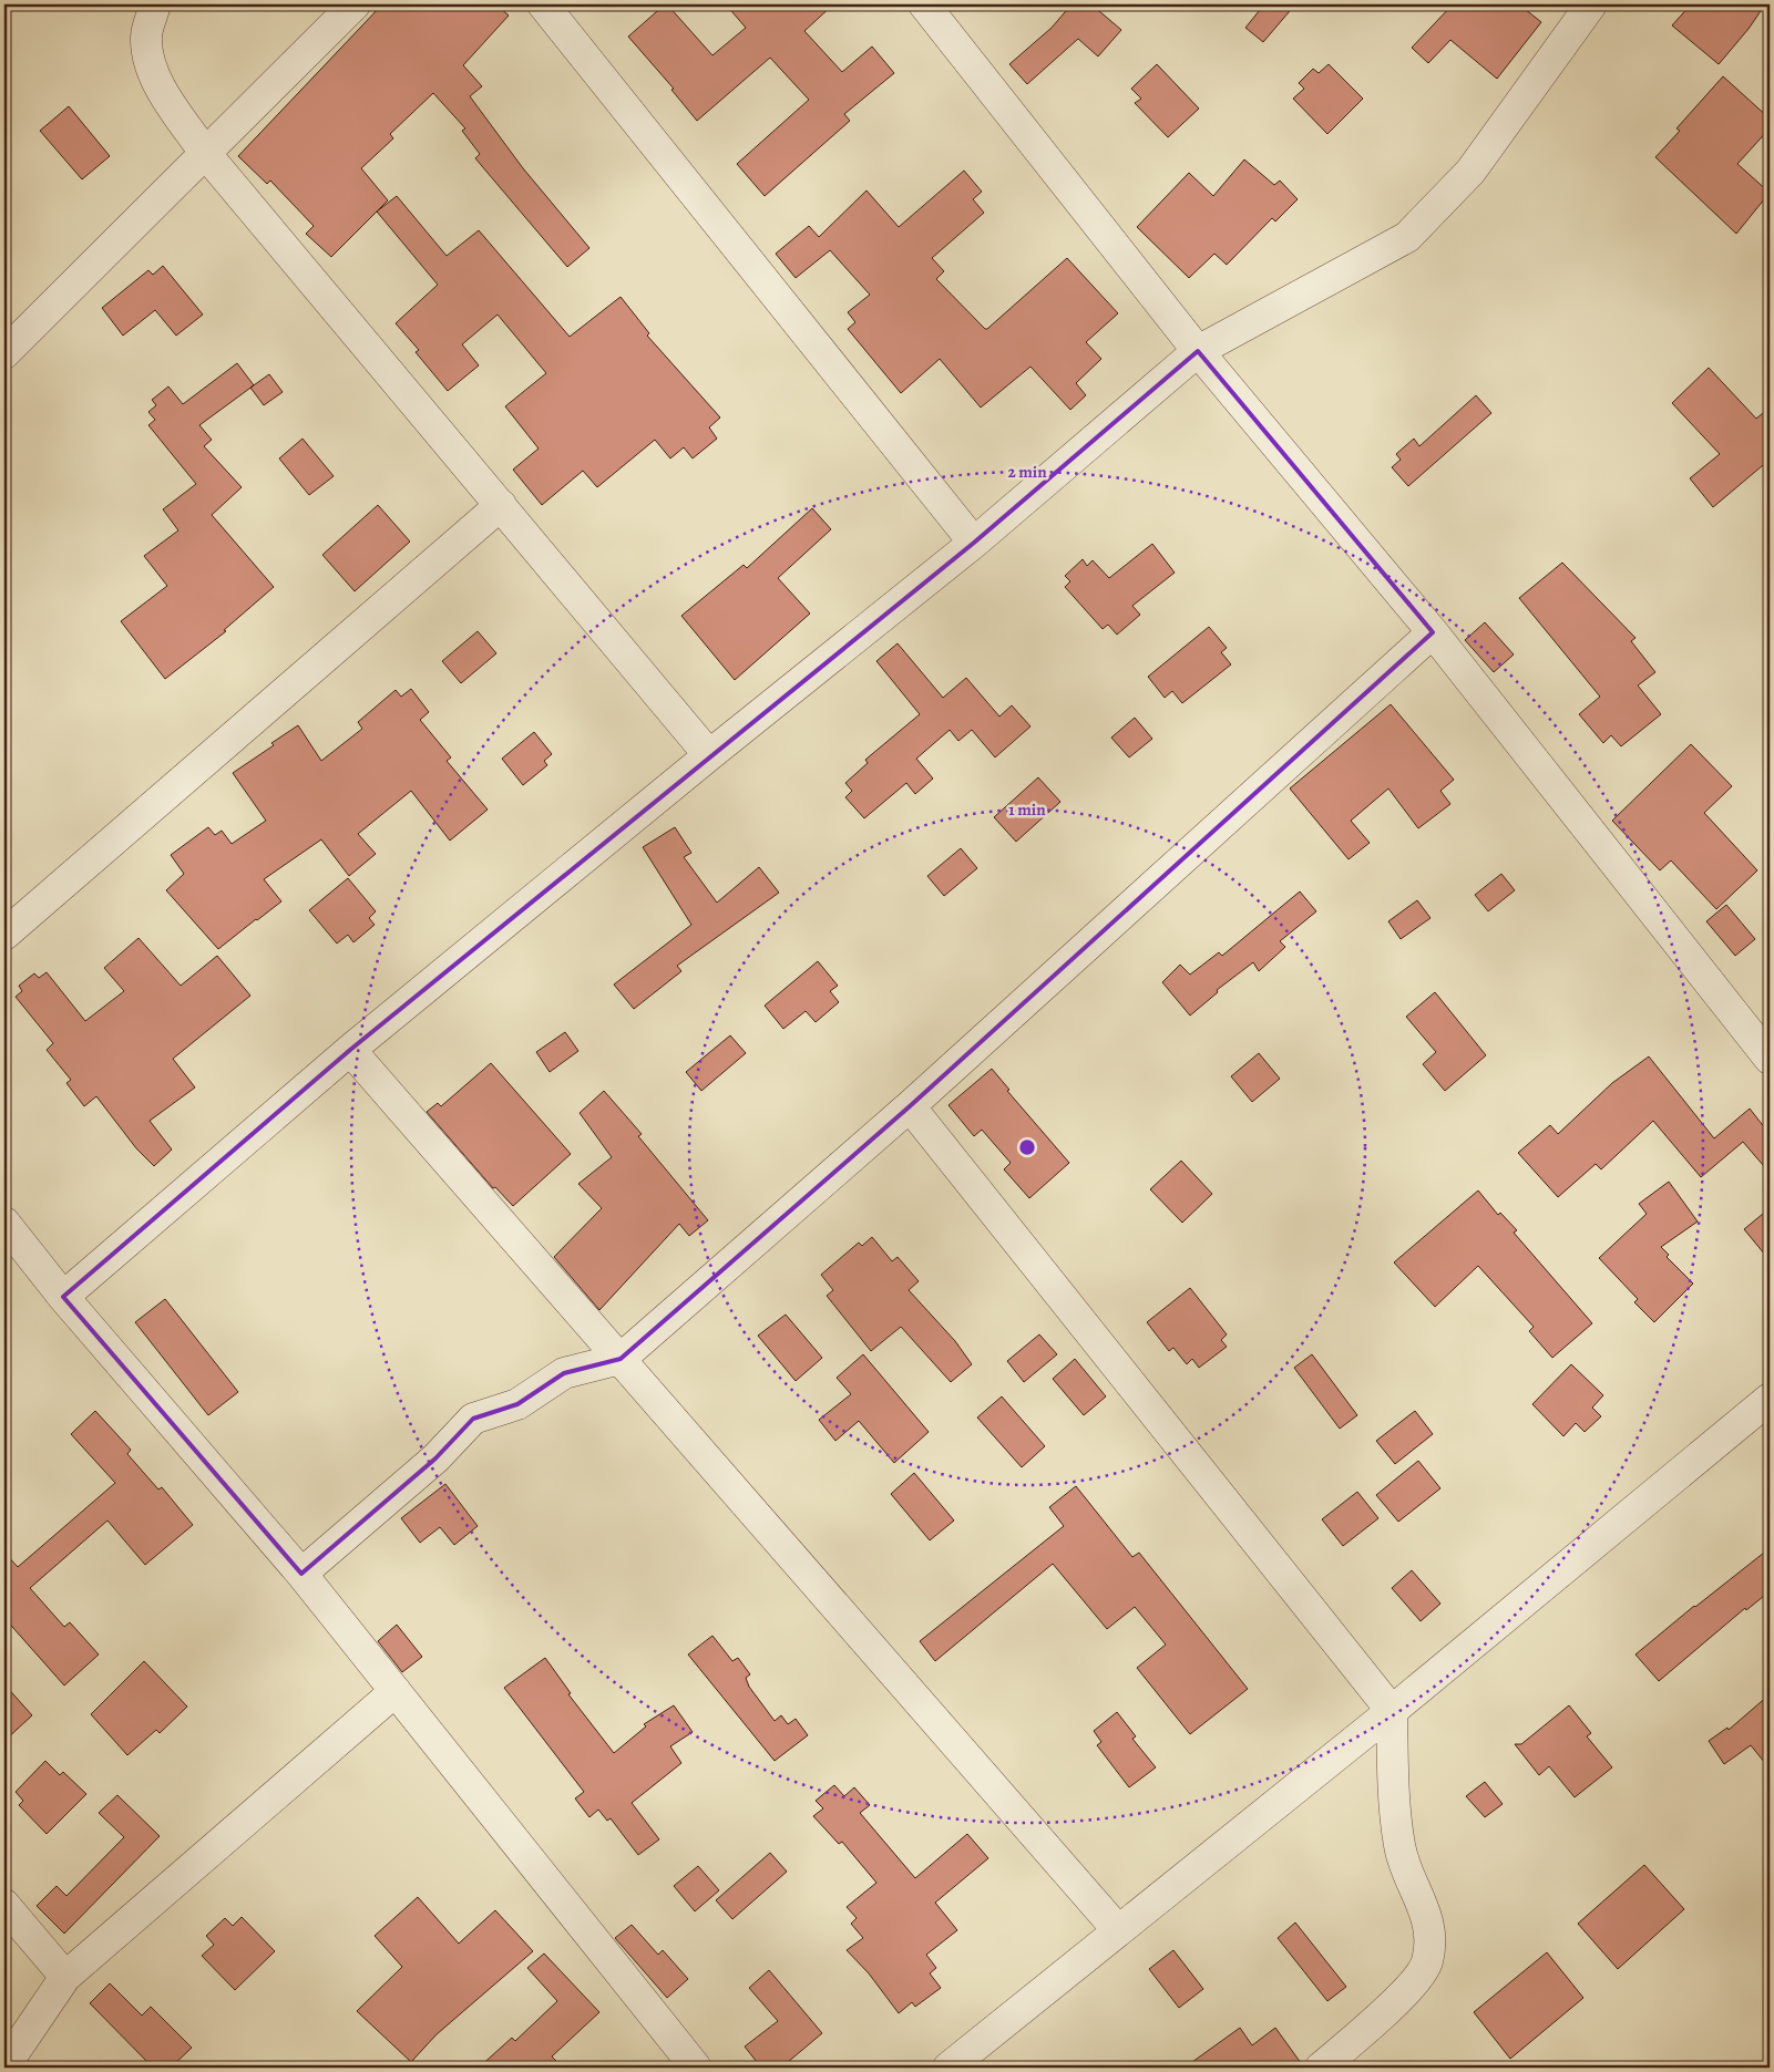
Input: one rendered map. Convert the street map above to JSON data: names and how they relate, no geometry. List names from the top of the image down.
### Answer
{
  "rings": ["2 min", "1 min"]
}
